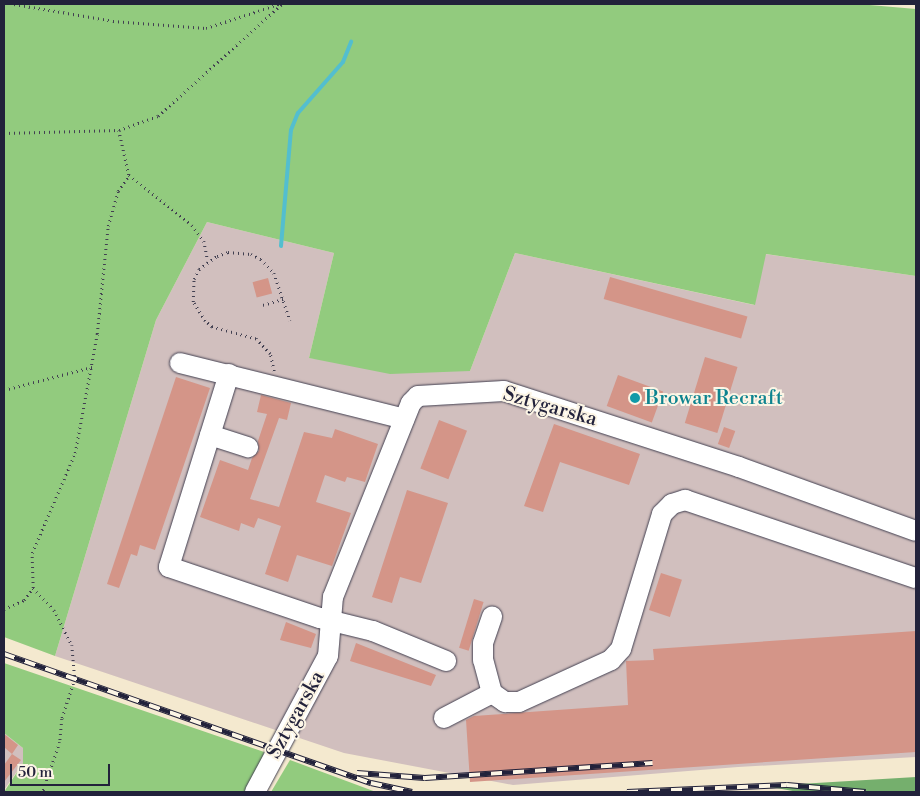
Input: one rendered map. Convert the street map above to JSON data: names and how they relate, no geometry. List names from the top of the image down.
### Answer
{
  "streets": {
    "street": ["Sztygarska"]
  },
  "places": ["Browar Recraft"],
  "scale_bar": "50 m"
}
